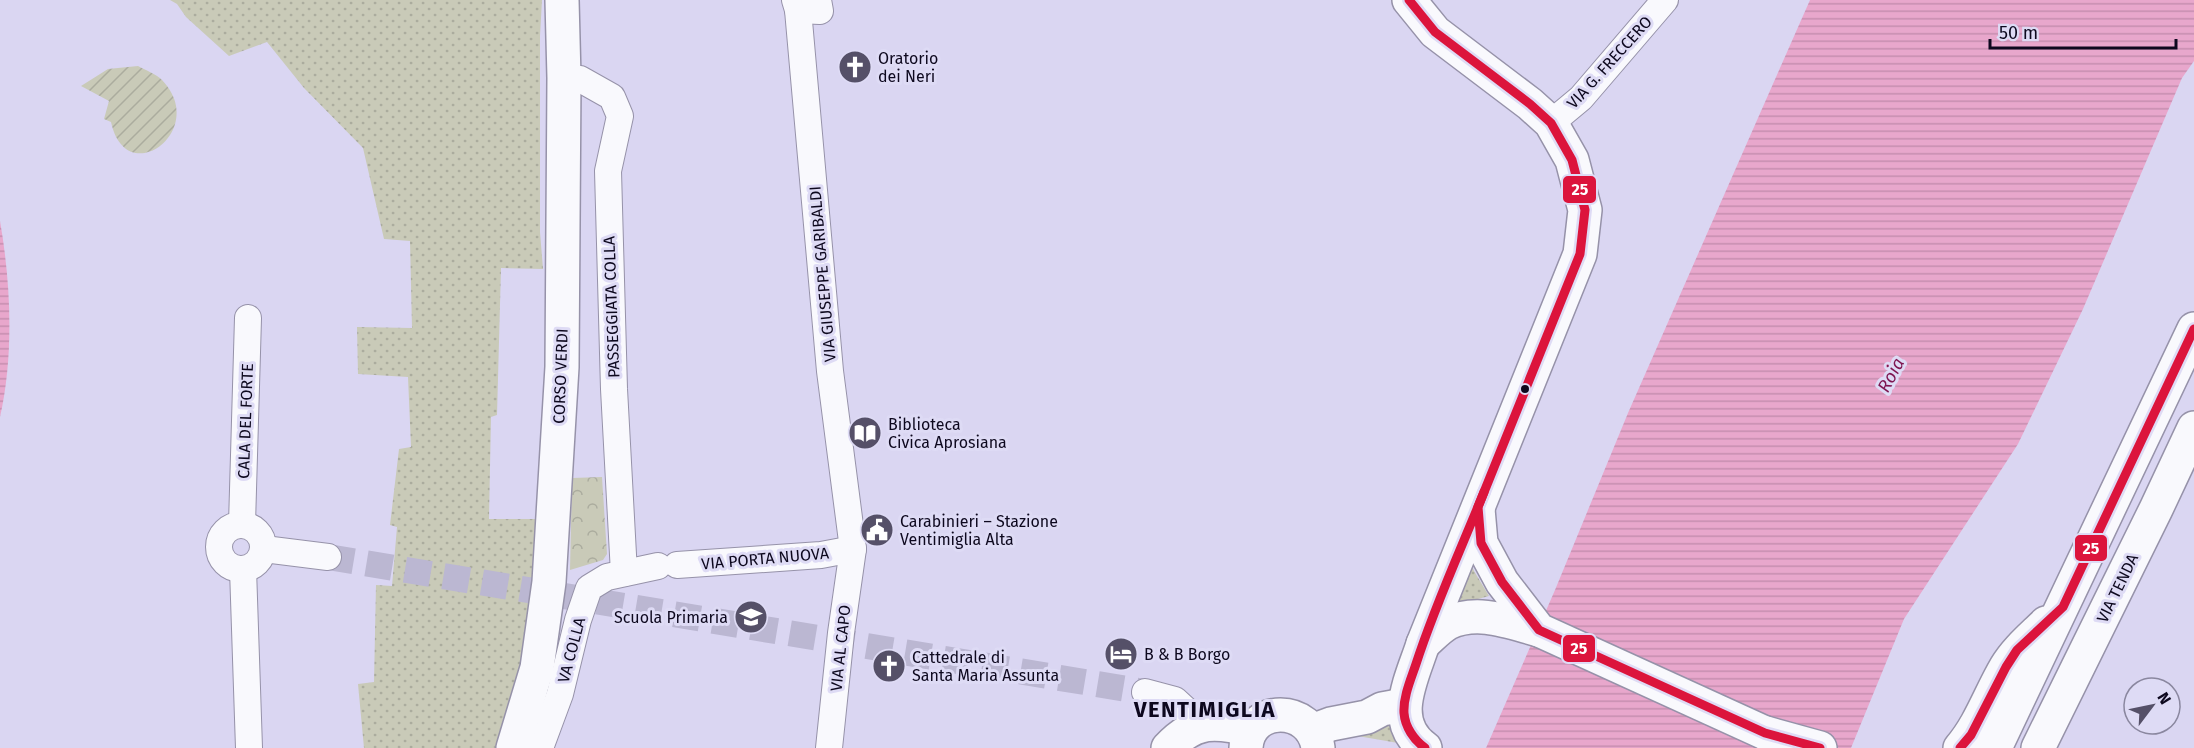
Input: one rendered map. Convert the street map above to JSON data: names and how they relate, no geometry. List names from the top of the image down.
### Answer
{
  "streets": {
    "main road": ["CORSO VERDI", "VIA TENDA"],
    "street": [
      "VIA G. FRECCERO",
      "VIA GIUSEPPE GARIBALDI",
      "PASSEGGIATA COLLA",
      "CALA DEL FORTE",
      "VIA PORTA NUOVA",
      "VIA AL CAPO",
      "VA COLLA"
    ]
  },
  "crossings": [
    ["VIA GIUSEPPE GARIBALDI", "VIA PORTA NUOVA"],
    ["VIA GIUSEPPE GARIBALDI", "VIA AL CAPO"],
    ["PASSEGGIATA COLLA", "CORSO VERDI"],
    ["PASSEGGIATA COLLA", "VIA PORTA NUOVA"],
    ["PASSEGGIATA COLLA", "VA COLLA"],
    ["VIA PORTA NUOVA", "VIA AL CAPO"],
    ["VIA PORTA NUOVA", "VA COLLA"]
  ],
  "districts": ["VENTIMIGLIA"],
  "water": ["Roia"],
  "places": {
    "church": ["Oratorio dei Neri", "Cattedrale di Santa Maria Assunta"],
    "library": ["Biblioteca Civica Aprosiana"],
    "public building": ["Carabinieri – Stazione Ventimiglia Alta"],
    "school or university": ["Scuola Primaria"],
    "hotel": ["B & B Borgo"]
  },
  "lines": ["transit line 25"],
  "scale_bar": "50 m",
  "north": "top right"
}
